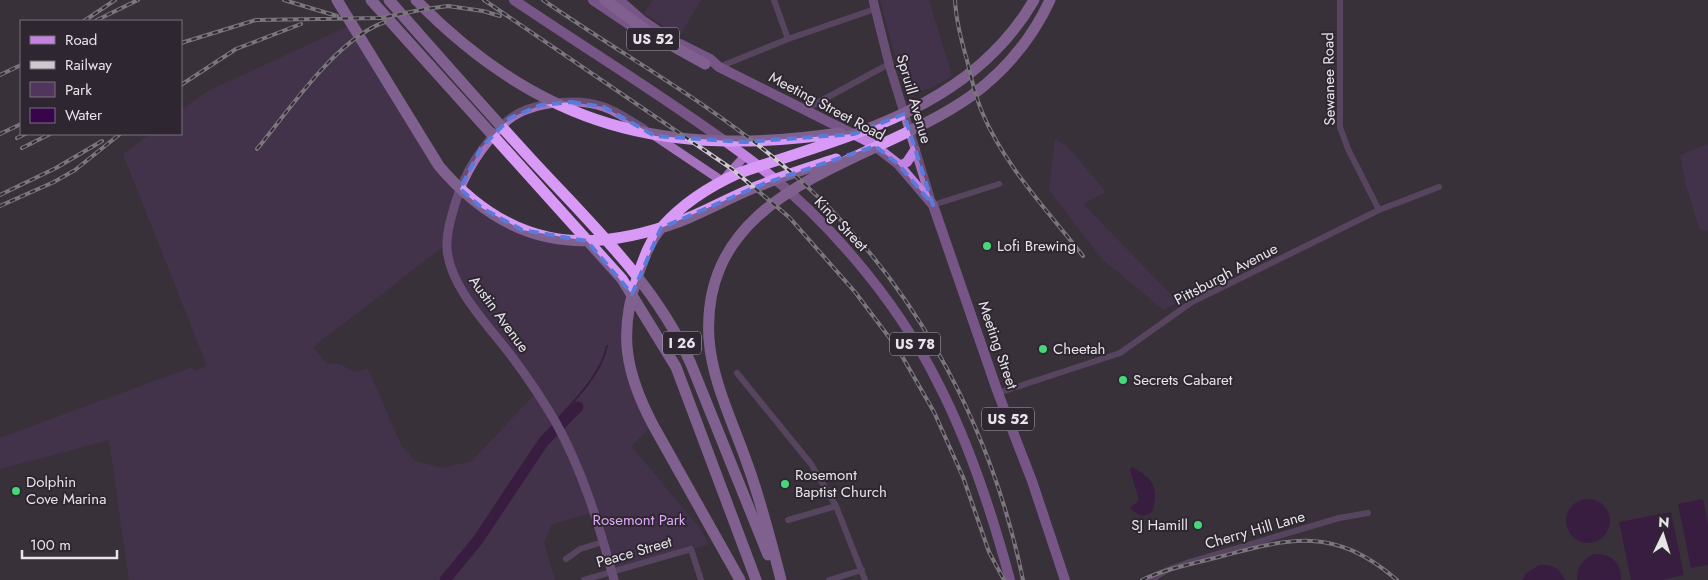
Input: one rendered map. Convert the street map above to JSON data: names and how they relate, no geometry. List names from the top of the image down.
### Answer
{
  "streets": {
    "highway": ["I 26"],
    "main road": [
      "US 52",
      "Meeting Street Road",
      "King Street",
      "US 78",
      "Meeting Street"
    ],
    "street": [
      "Sewanee Road",
      "Spruill Avenue",
      "Pittsburgh Avenue",
      "Austin Avenue",
      "Cherry Hill Lane",
      "Peace Street"
    ]
  },
  "crossings": [
    ["Sewanee Road", "Pittsburgh Avenue"],
    ["Spruill Avenue", "Meeting Street Road"],
    ["Spruill Avenue", "Meeting Street"],
    ["Meeting Street Road", "Meeting Street"],
    ["Pittsburgh Avenue", "Meeting Street"],
    ["Austin Avenue", "Peace Street"]
  ],
  "parks": ["Rosemont Park"],
  "places": [
    "Lofi Brewing",
    "Cheetah",
    "Secrets Cabaret",
    "Rosemont Baptist Church",
    "Dolphin Cove Marina",
    "SJ Hamill"
  ],
  "legend": [
    "Road",
    "Railway",
    "Park",
    "Water"
  ],
  "scale_bar": "100 m",
  "north": "top"
}
